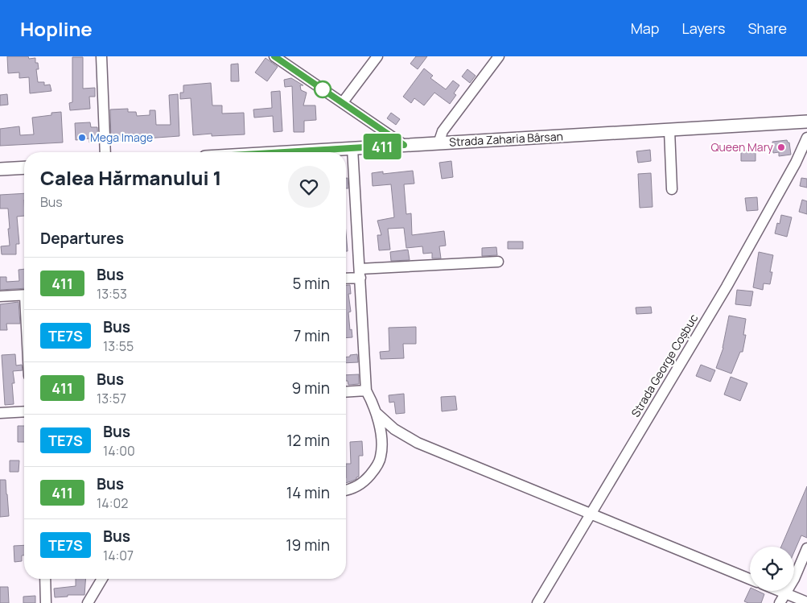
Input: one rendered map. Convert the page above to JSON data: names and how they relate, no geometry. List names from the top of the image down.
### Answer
{
  "streets": {
    "main road": ["Strada Zaharia Bârsan"],
    "street": ["Strada George Coșbuc"]
  },
  "places": ["Mega Image", "Queen Mary"],
  "lines": ["bus line 411"],
  "page": {
    "header": "Hopline",
    "nav": ["Map", "Layers", "Share"],
    "on_map": "411",
    "heading": [
      ["Calea Hărmanului 1", "Bus"],
      "Departures"
    ],
    "list": [
      {
        "mark": "411",
        "name": "Bus",
        "note": "13:53",
        "value": "5 min"
      },
      {
        "mark": "TE7S",
        "name": "Bus",
        "note": "13:55",
        "value": "7 min"
      },
      {
        "mark": "411",
        "name": "Bus",
        "note": "13:57",
        "value": "9 min"
      },
      {
        "mark": "TE7S",
        "name": "Bus",
        "note": "14:00",
        "value": "12 min"
      },
      {
        "mark": "411",
        "name": "Bus",
        "note": "14:02",
        "value": "14 min"
      },
      {
        "mark": "TE7S",
        "name": "Bus",
        "note": "14:07",
        "value": "19 min"
      }
    ]
  }
}
